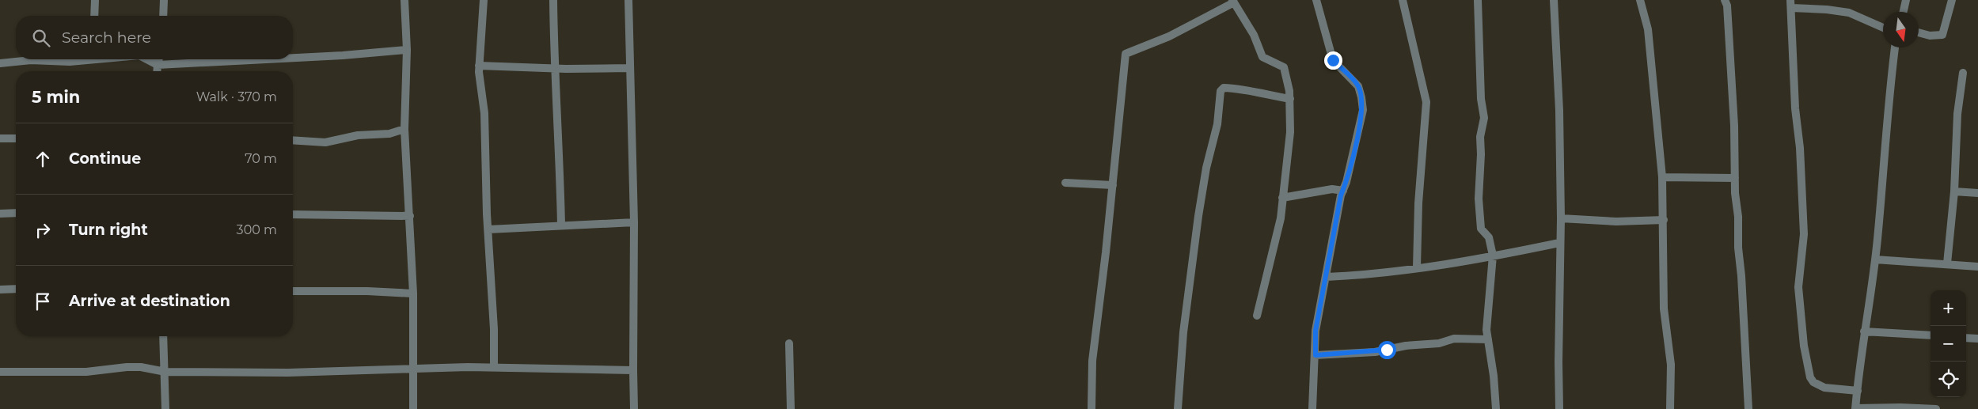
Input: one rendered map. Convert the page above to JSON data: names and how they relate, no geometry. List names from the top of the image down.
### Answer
{
  "north": "bottom",
  "page": {
    "search": "Search here",
    "heading": ["5 min", "Walk · 370 m"],
    "list": [
      ["Continue", "70 m"],
      ["Turn right", "300 m"],
      "Arrive at destination"
    ],
    "map_buttons": ["+", "−"]
  }
}
